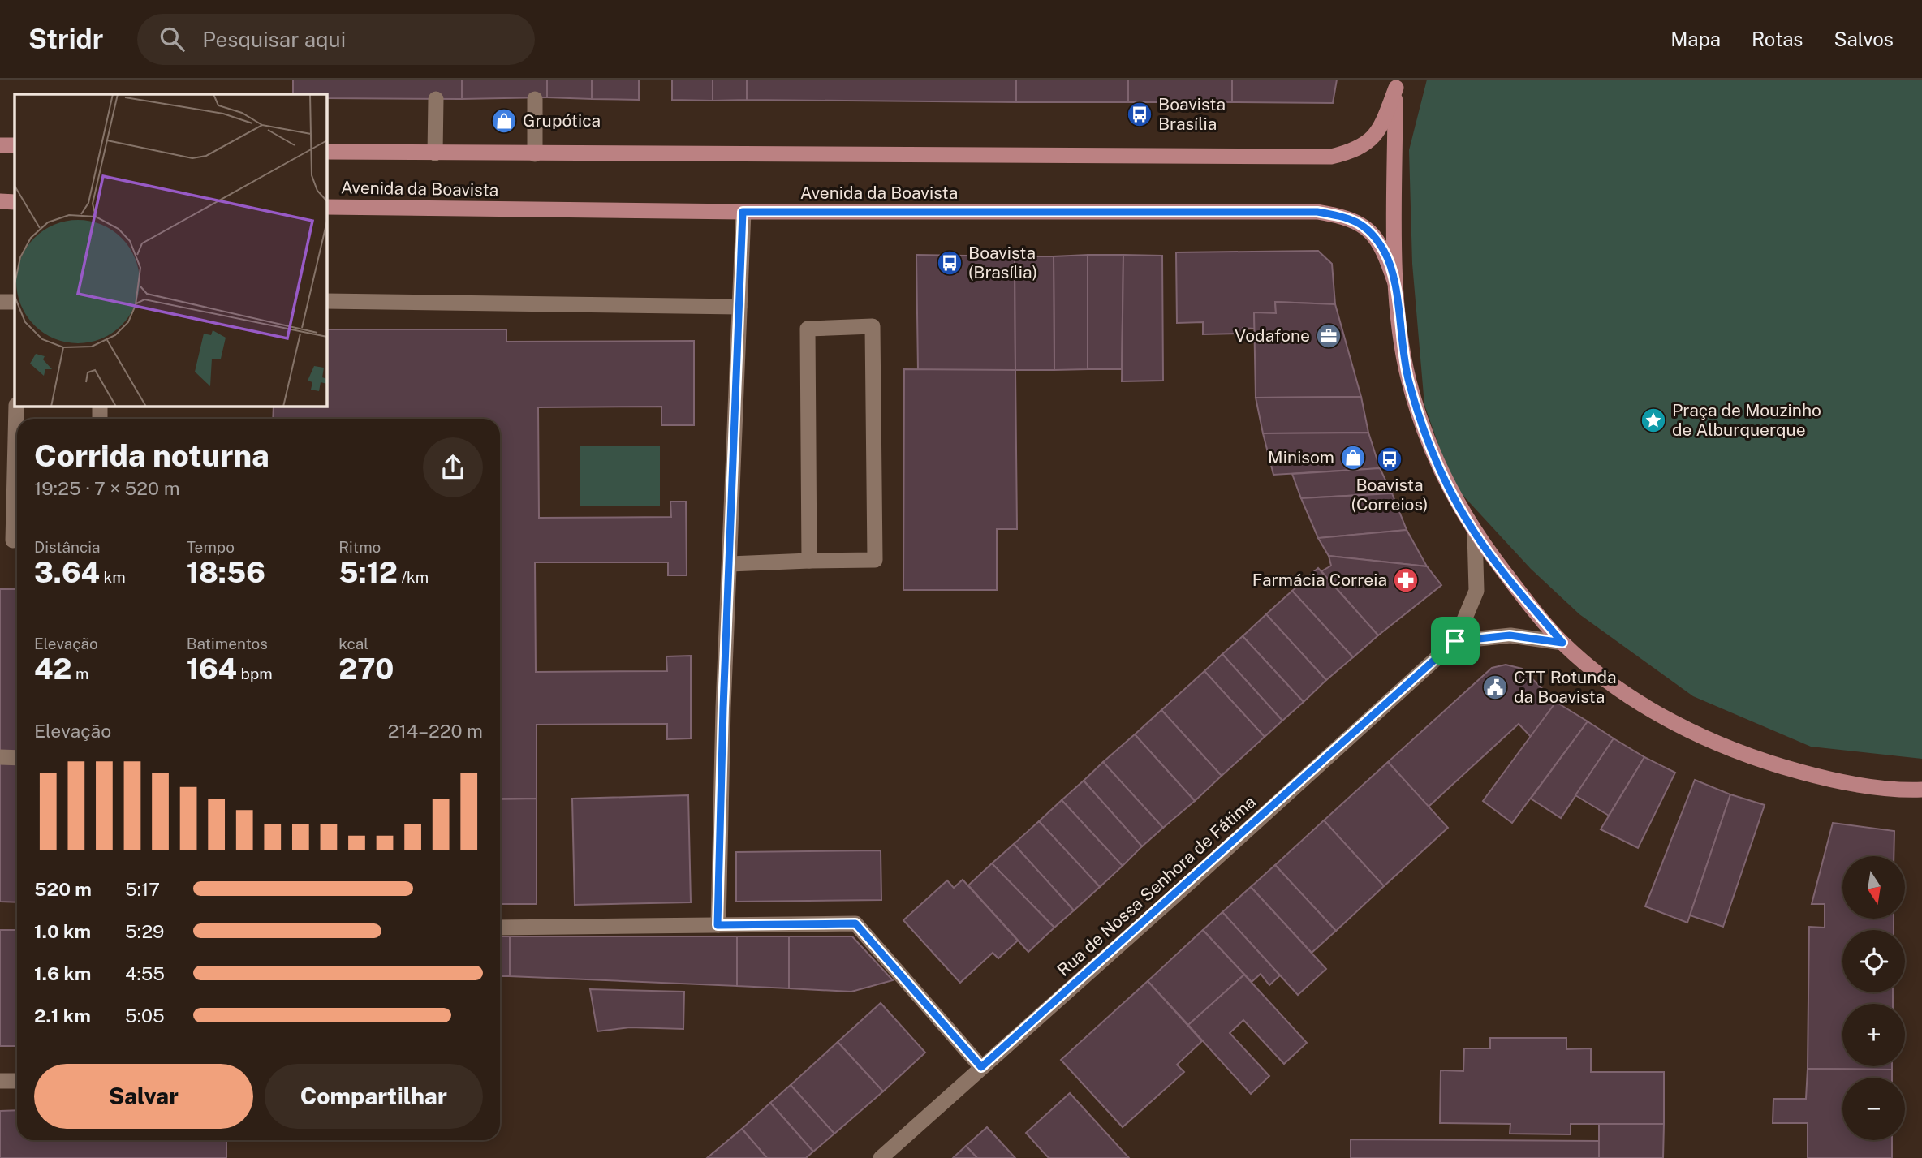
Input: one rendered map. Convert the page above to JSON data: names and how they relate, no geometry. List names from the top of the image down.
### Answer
{
  "streets": {
    "main road": ["Avenida da Boavista"],
    "street": ["Rua de Nossa Senhora de Fátima"]
  },
  "places": {
    "bus stop": ["Boavista Brasília", "Boavista (Brasília)", "Boavista (Correios)"],
    "shop": ["Grupótica", "Minisom"],
    "office": ["Vodafone"],
    "place": ["Praça de Mouzinho de Alburquerque"],
    "pharmacy": ["Farmácia Correia"],
    "public building": ["CTT Rotunda da Boavista"]
  },
  "north": "bottom",
  "page": {
    "header": "Stridr",
    "search": "Pesquisar aqui",
    "nav": ["Mapa", "Rotas", "Salvos"],
    "heading": ["Corrida noturna", "19:25 · 7 × 520 m"],
    "stats": [
      ["Distância", "3.64 km"],
      ["Tempo", "18:56"],
      ["Ritmo", "5:12 /km"],
      ["Elevação", "42 m"],
      ["Batimentos", "164 bpm"],
      ["kcal", "270"]
    ],
    "chart": ["Elevação", "214–220 m"],
    "map_buttons": ["+", "−"],
    "list": [
      {
        "name": "520 m",
        "note": "5:17"
      },
      {
        "name": "1.0 km",
        "note": "5:29"
      },
      {
        "name": "1.6 km",
        "note": "4:55"
      },
      {
        "name": "2.1 km",
        "note": "5:05"
      }
    ],
    "buttons": ["Salvar", "Compartilhar"]
  }
}
